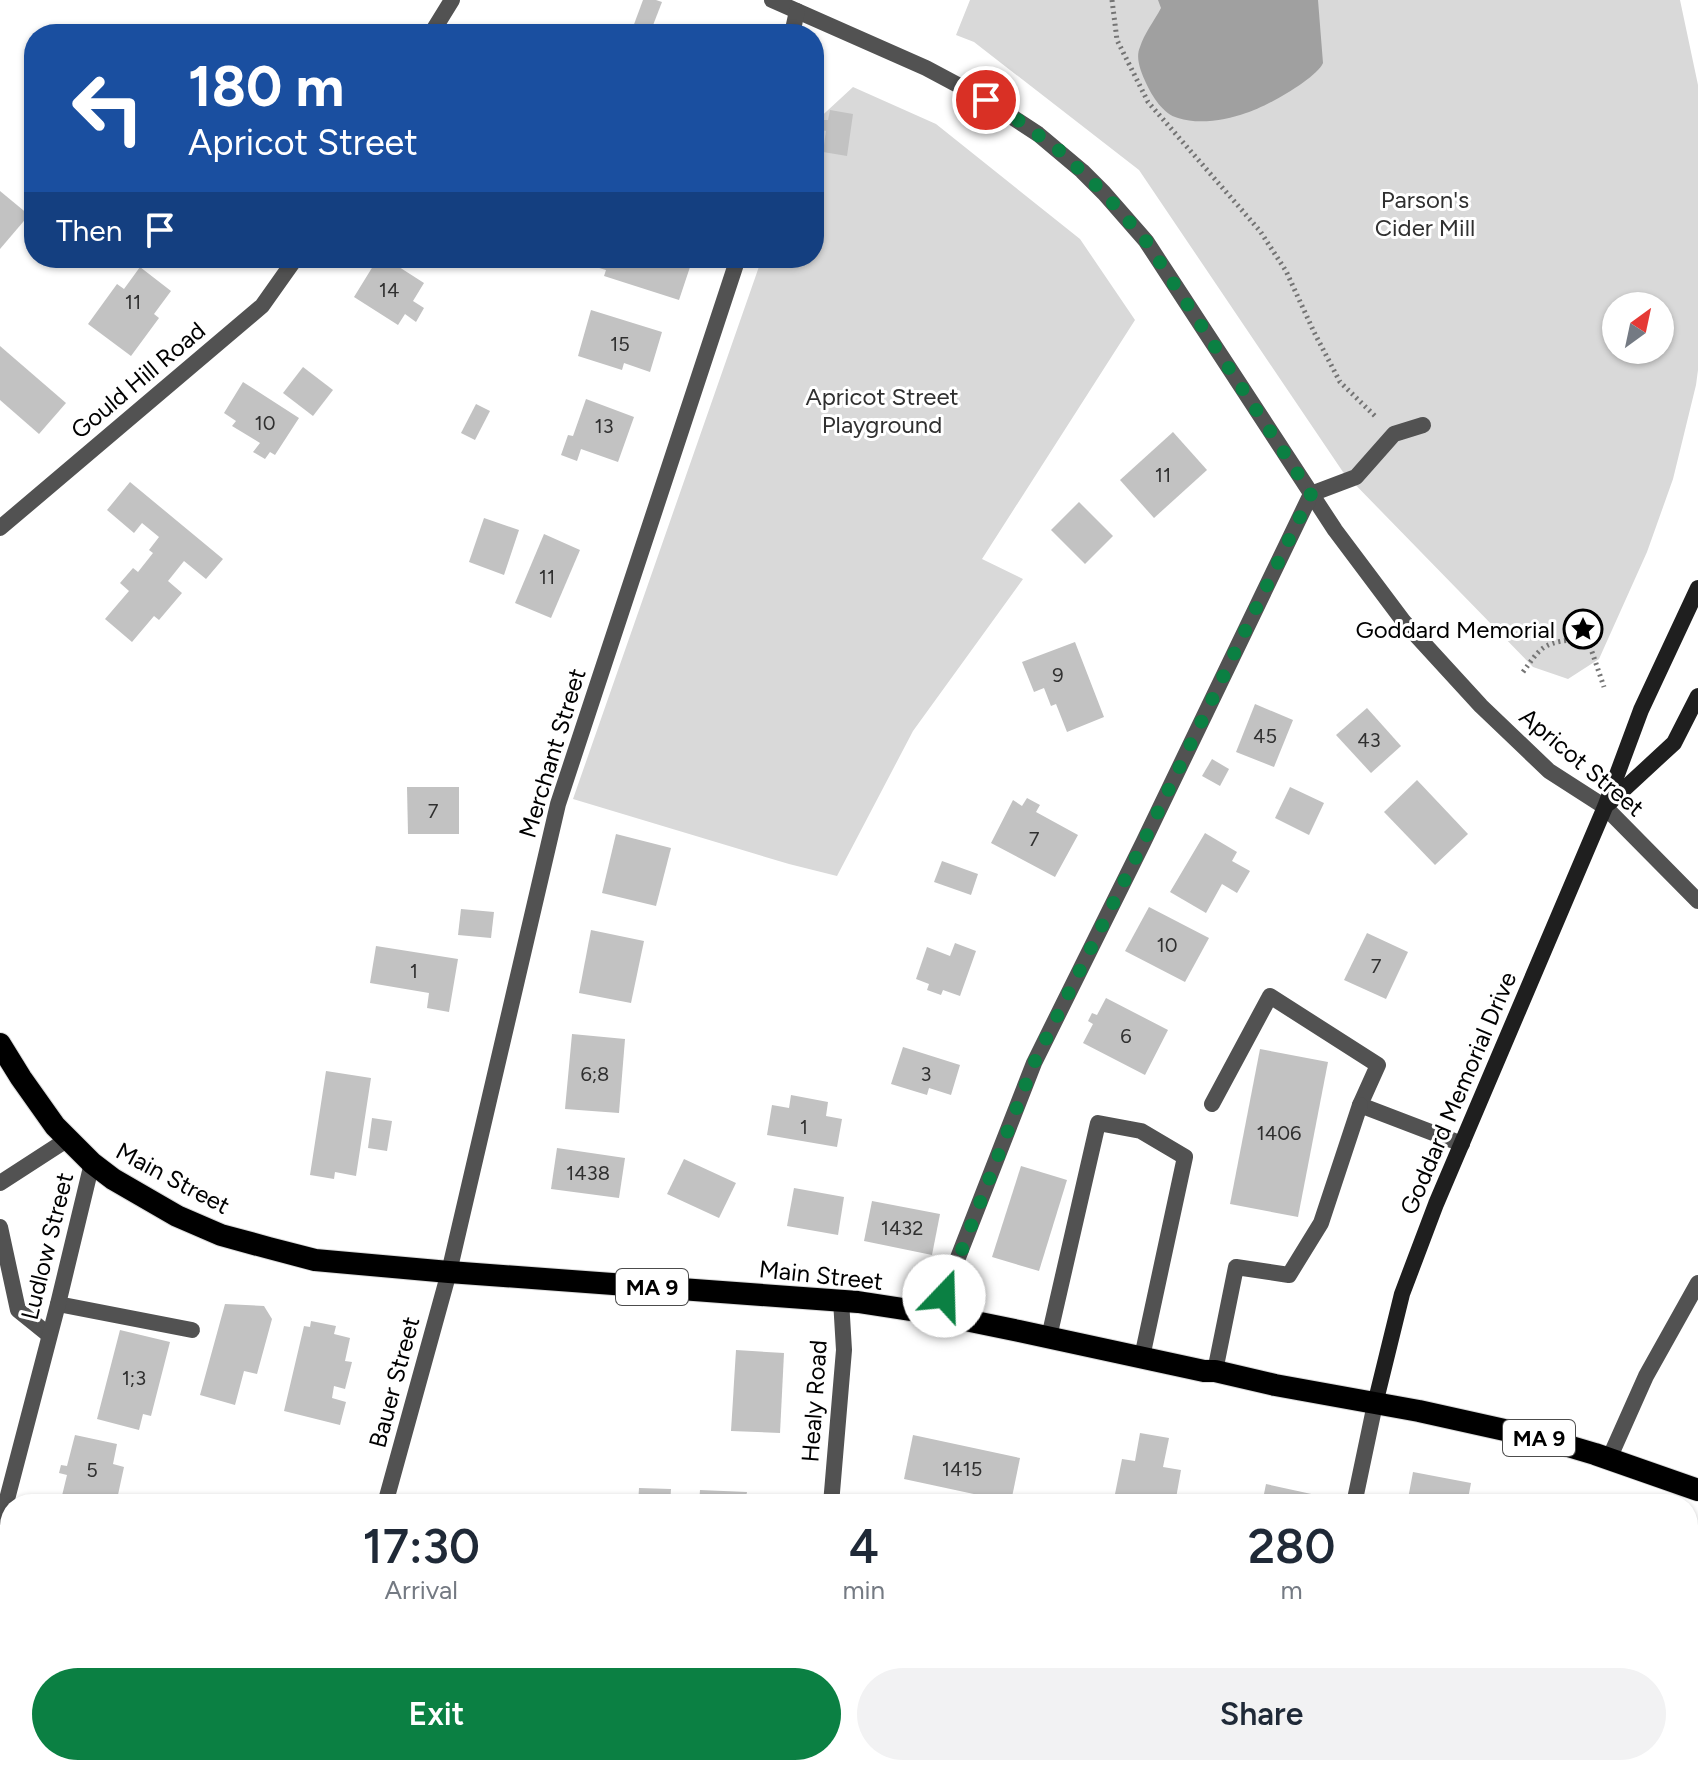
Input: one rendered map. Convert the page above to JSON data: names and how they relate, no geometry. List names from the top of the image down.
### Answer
{
  "streets": {
    "highway": ["Main Street", "MA 9"],
    "main road": ["Goddard Memorial Drive"],
    "street": [
      "Gould Hill Road",
      "Merchant Street",
      "Apricot Street",
      "Ludlow Street",
      "Bauer Street",
      "Healy Road"
    ]
  },
  "crossings": [
    ["Merchant Street", "Main Street"],
    ["Merchant Street", "Bauer Street"],
    ["Apricot Street", "Goddard Memorial Drive"],
    ["Goddard Memorial Drive", "Main Street"],
    ["Main Street", "Ludlow Street"],
    ["Main Street", "Bauer Street"],
    ["Main Street", "Healy Road"]
  ],
  "parks": ["Parson's Cider Mill", "Apricot Street Playground"],
  "places": {
    "place": ["Goddard Memorial"]
  },
  "house_numbers": [
    "14",
    "11",
    "15",
    "10",
    "13",
    "11",
    "11",
    "9",
    "45",
    "43",
    "7",
    "7",
    "10",
    "7",
    "1",
    "6",
    "6;8",
    "3",
    "1",
    "1406",
    "1438",
    "1432",
    "1;3",
    "1415",
    "5"
  ],
  "north": "top right",
  "page": {
    "turn": ["180 m", "Apricot Street"],
    "then": "Then",
    "eta": [
      "17:30",
      "Arrival",
      "4",
      "min",
      "280",
      "m"
    ],
    "buttons": ["Exit", "Share"]
  }
}
